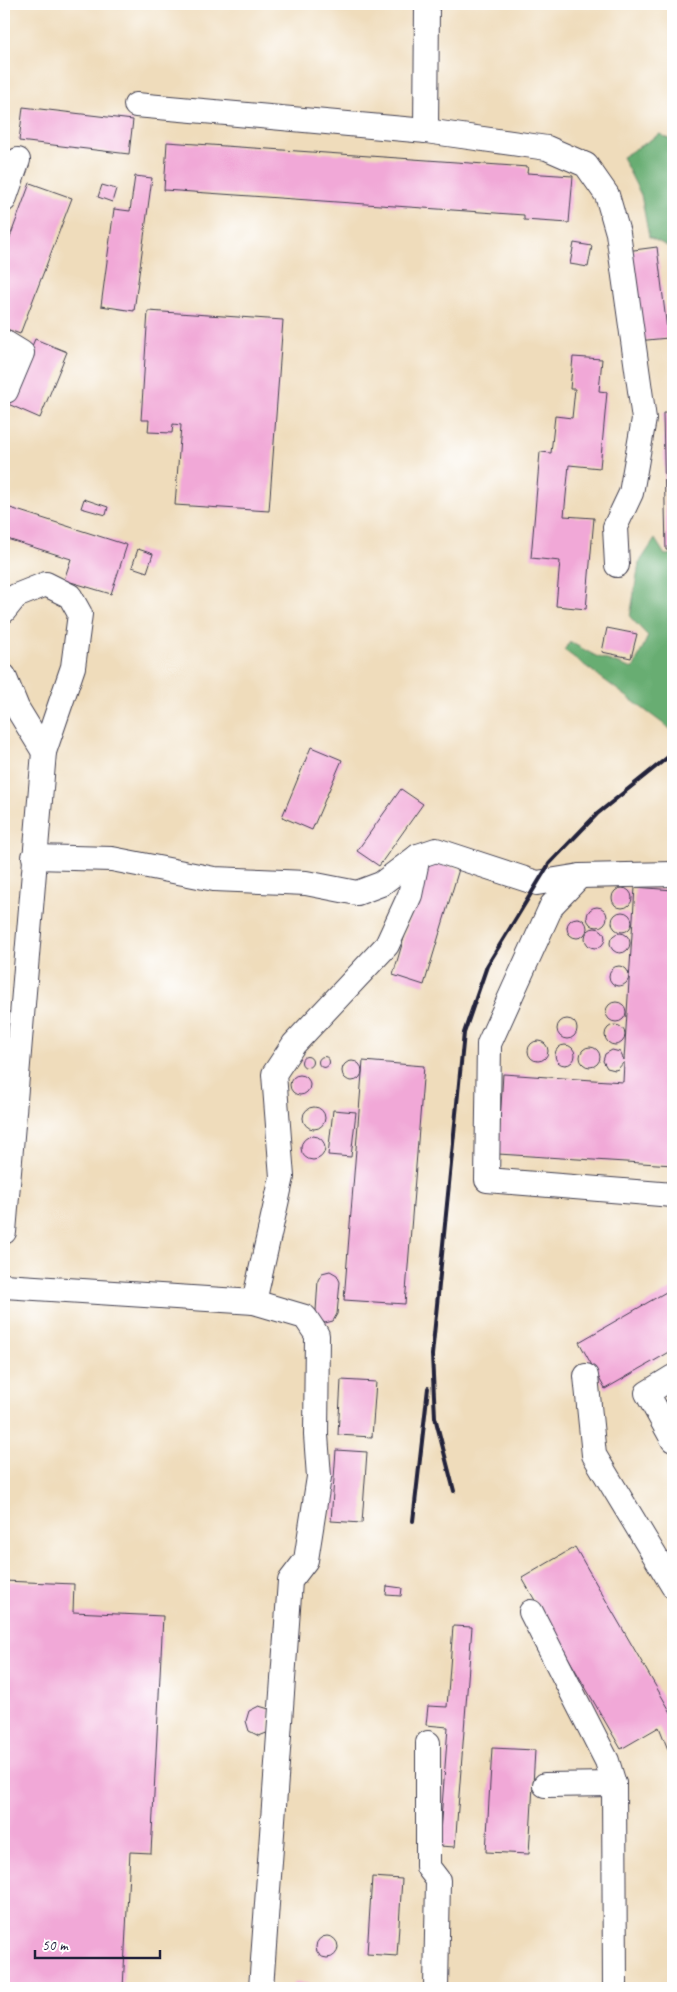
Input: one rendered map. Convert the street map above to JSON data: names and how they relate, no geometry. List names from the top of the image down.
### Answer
{
  "scale_bar": "50 m"
}
